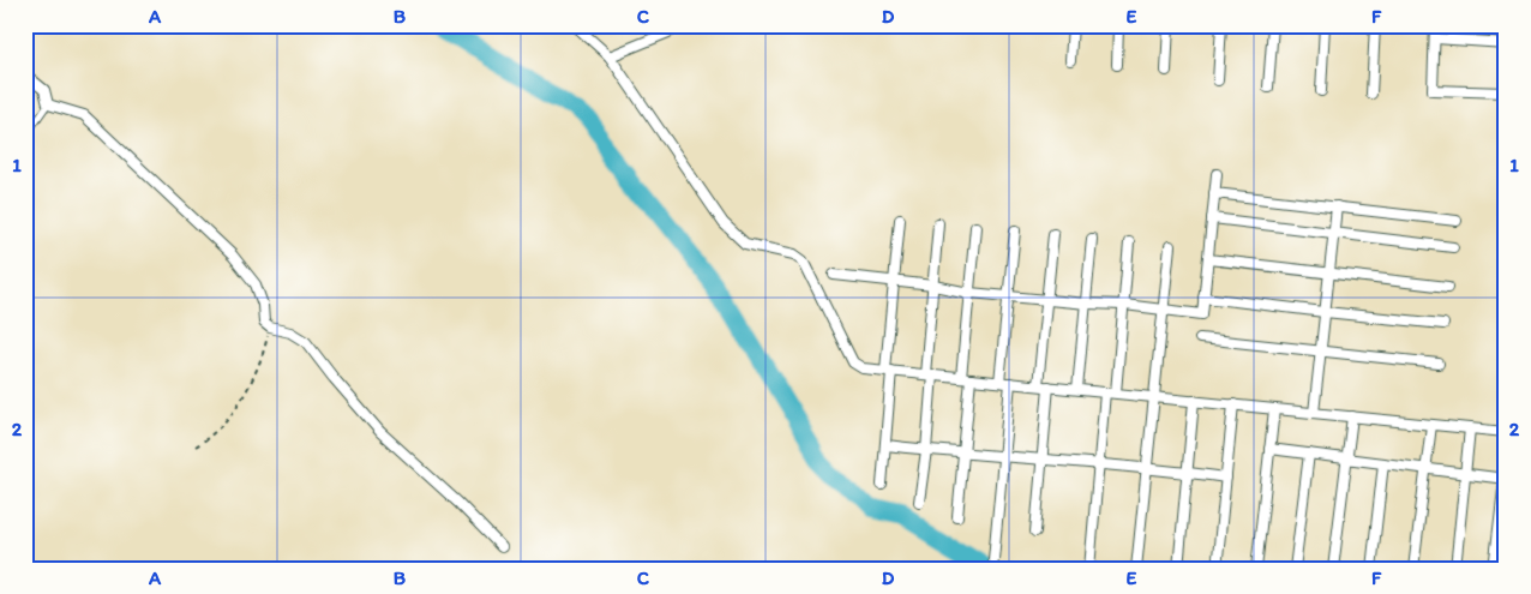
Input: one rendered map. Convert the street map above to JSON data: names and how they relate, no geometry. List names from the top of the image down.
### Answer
{
  "grid": {
    "columns": [
      "A",
      "B",
      "C",
      "D",
      "E",
      "F"
    ],
    "rows": ["1", "2"]
  }
}
